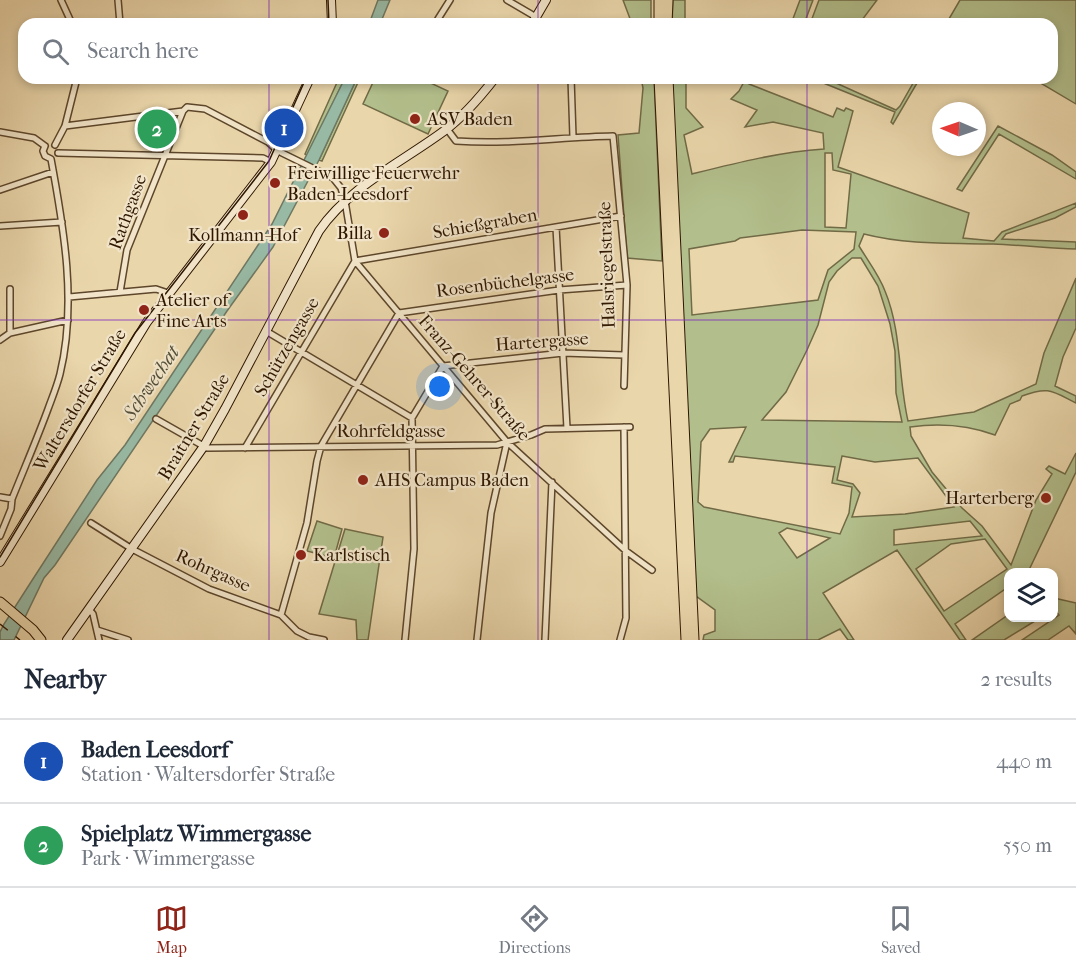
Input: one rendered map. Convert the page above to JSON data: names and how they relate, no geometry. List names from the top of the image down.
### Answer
{
  "streets": {
    "main road": ["Waltersdorfer Straße", "Braitner Straße"],
    "street": [
      "Rathgasse",
      "Schießgraben",
      "Halsriegelstraße",
      "Rosenbüchelgasse",
      "Hartergasse",
      "Schützengasse",
      "Franz-Gehrer-Straße",
      "Rohrfeldgasse",
      "Rohrgasse"
    ]
  },
  "crossings": [
    ["Schießgraben", "Halsriegelstraße"],
    ["Schießgraben", "Schützengasse"],
    ["Schießgraben", "Franz-Gehrer-Straße"],
    ["Halsriegelstraße", "Rosenbüchelgasse"],
    ["Halsriegelstraße", "Hartergasse"],
    ["Rosenbüchelgasse", "Franz-Gehrer-Straße"],
    ["Hartergasse", "Franz-Gehrer-Straße"],
    ["Schützengasse", "Franz-Gehrer-Straße"],
    ["Schützengasse", "Rohrfeldgasse"],
    ["Franz-Gehrer-Straße", "Braitner Straße"],
    ["Franz-Gehrer-Straße", "Rohrfeldgasse"],
    ["Braitner Straße", "Rohrfeldgasse"],
    ["Braitner Straße", "Rohrgasse"]
  ],
  "water": ["Schwechat"],
  "places": [
    "ASV Baden",
    "Freiwillige Feuerwehr Baden-Leesdorf",
    "Kollmann-Hof",
    "Billa",
    "Atelier of Fine Arts",
    "AHS Campus Baden",
    "Harterberg",
    "Karlstisch"
  ],
  "north": "left",
  "page": {
    "search": "Search here",
    "pins": ["1", "2"],
    "heading": ["Nearby", "2 results"],
    "list": [
      {
        "mark": "1",
        "name": "Baden Leesdorf",
        "note": "Station · Waltersdorfer Straße",
        "value": "440 m"
      },
      {
        "mark": "2",
        "name": "Spielplatz Wimmergasse",
        "note": "Park · Wimmergasse",
        "value": "550 m"
      }
    ],
    "nav": ["Map", "Directions", "Saved"]
  }
}
